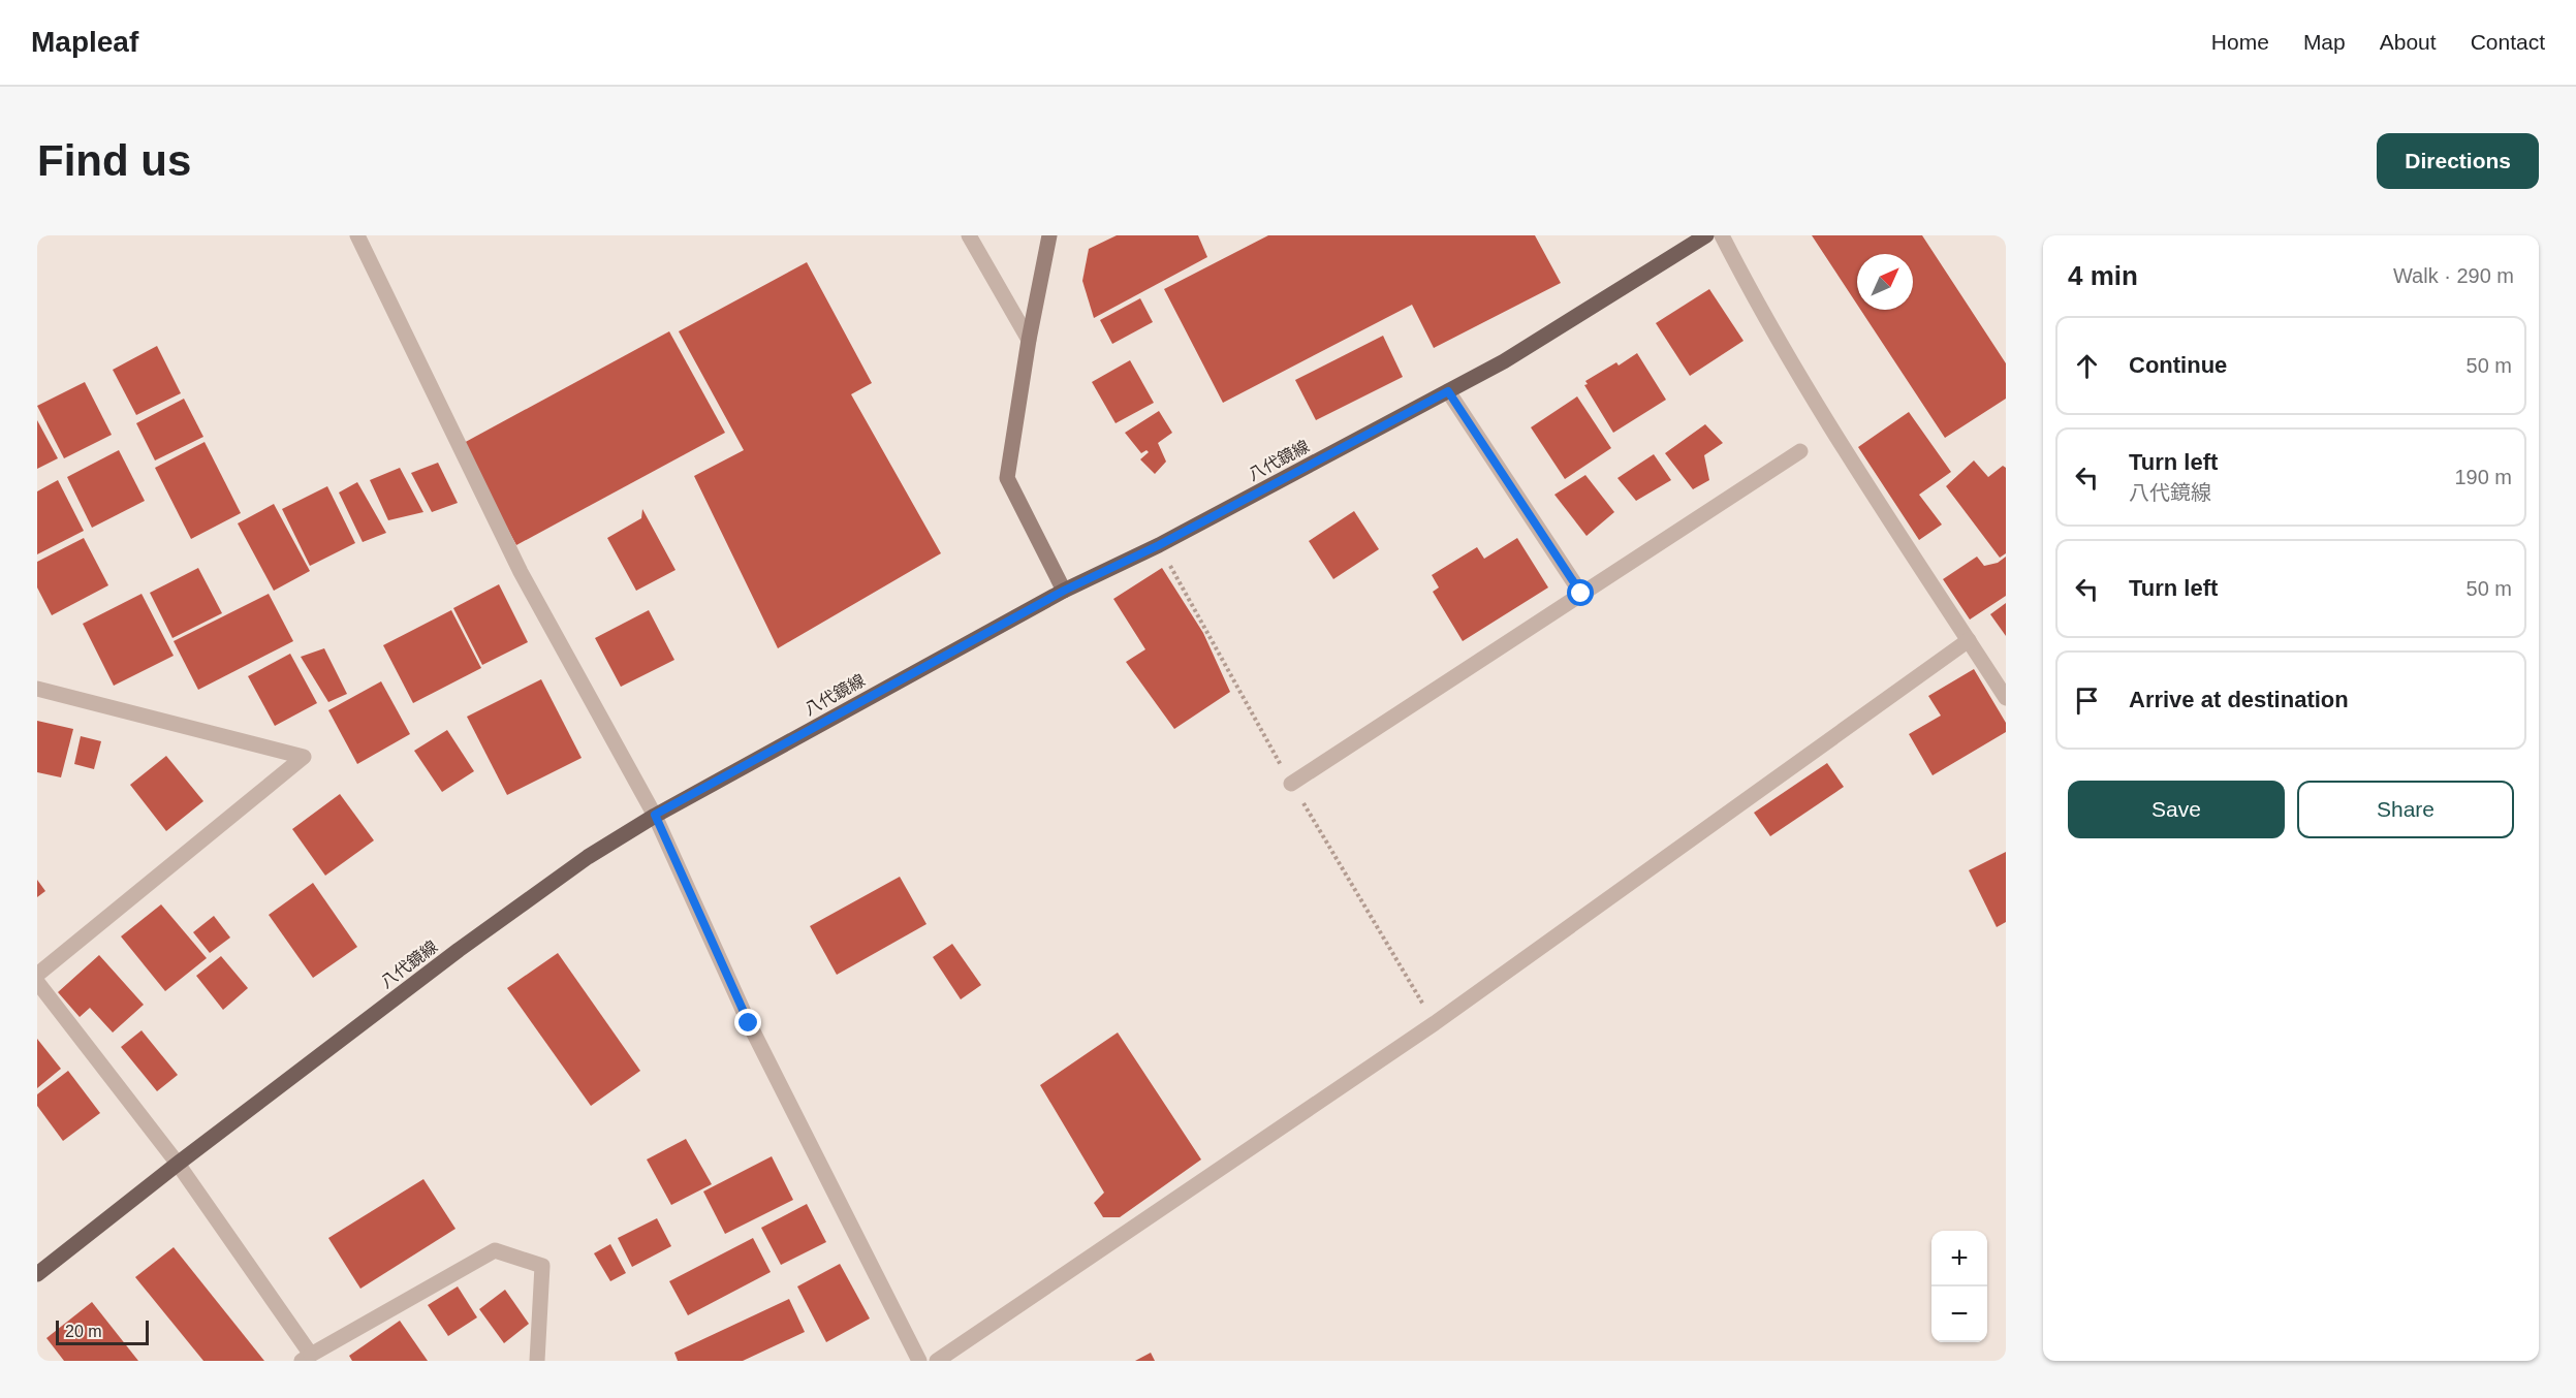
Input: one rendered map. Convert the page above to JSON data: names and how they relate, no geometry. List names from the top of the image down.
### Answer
{
  "streets": {
    "main road": ["八代鏡線"]
  },
  "scale_bar": "20 m",
  "north": "top right",
  "page": {
    "header": "Mapleaf",
    "nav": [
      "Home",
      "Map",
      "About",
      "Contact"
    ],
    "buttons": [
      "Directions",
      ["Save", "Share"]
    ],
    "title": "Find us",
    "heading": ["4 min", "Walk · 290 m"],
    "list": [
      ["Continue", "50 m"],
      ["Turn left", "八代鏡線", "190 m"],
      ["Turn left", "50 m"],
      "Arrive at destination"
    ],
    "map_buttons": ["+", "−"],
    "scale": "20 m"
  }
}
